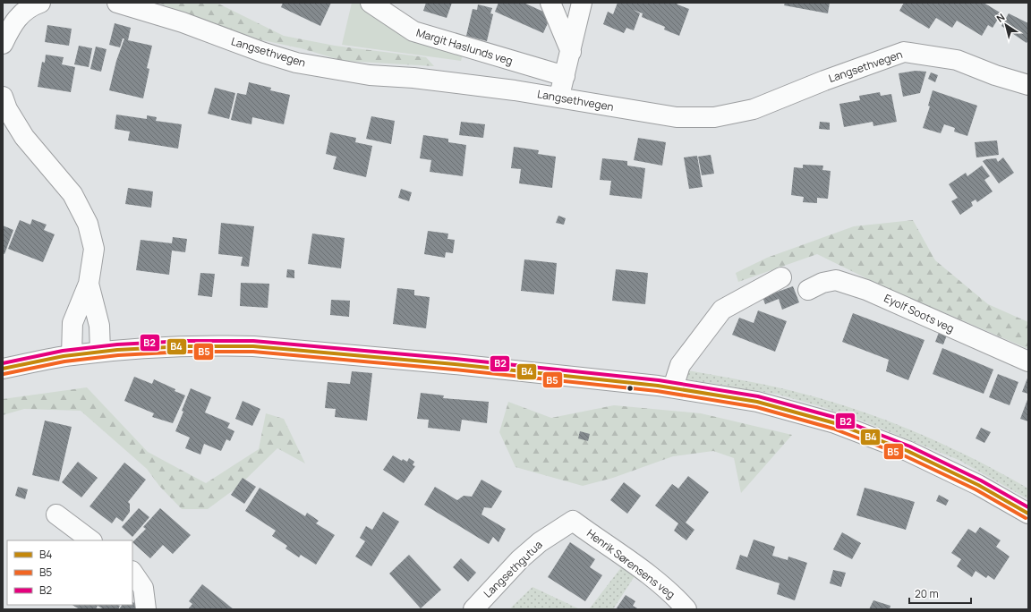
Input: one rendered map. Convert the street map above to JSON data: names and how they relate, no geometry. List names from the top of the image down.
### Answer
{
  "streets": {
    "street": [
      "Margit Haslunds veg",
      "Langsethvegen",
      "Eyolf Soots veg",
      "Henrik Sørensens veg",
      "Langsethgutua"
    ]
  },
  "crossings": [
    ["Henrik Sørensens veg", "Langsethgutua"]
  ],
  "lines": ["transit line B2", "transit line B4", "transit line B5"],
  "legend": ["B4", "B5", "B2"],
  "scale_bar": "20 m",
  "north": "top left"
}
